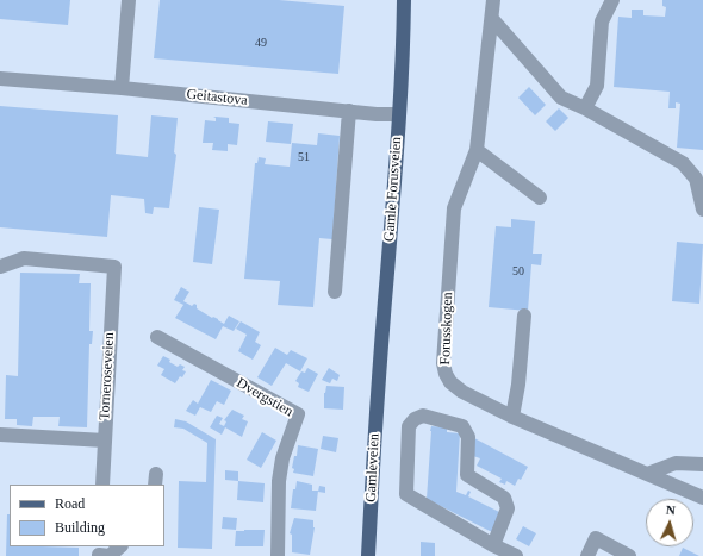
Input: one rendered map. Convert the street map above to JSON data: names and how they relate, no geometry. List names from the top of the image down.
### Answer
{
  "streets": {
    "main road": ["Gamle Forusveien", "Gamleveien"],
    "street": [
      "Geitastova",
      "Forusskogen",
      "Torneroseveien",
      "Dvergstien"
    ]
  },
  "crossings": [
    ["Geitastova", "Gamle Forusveien"],
    ["Gamle Forusveien", "Gamleveien"]
  ],
  "house_numbers": ["49", "51", "50"],
  "legend": ["Road", "Building"],
  "north": "top"
}
